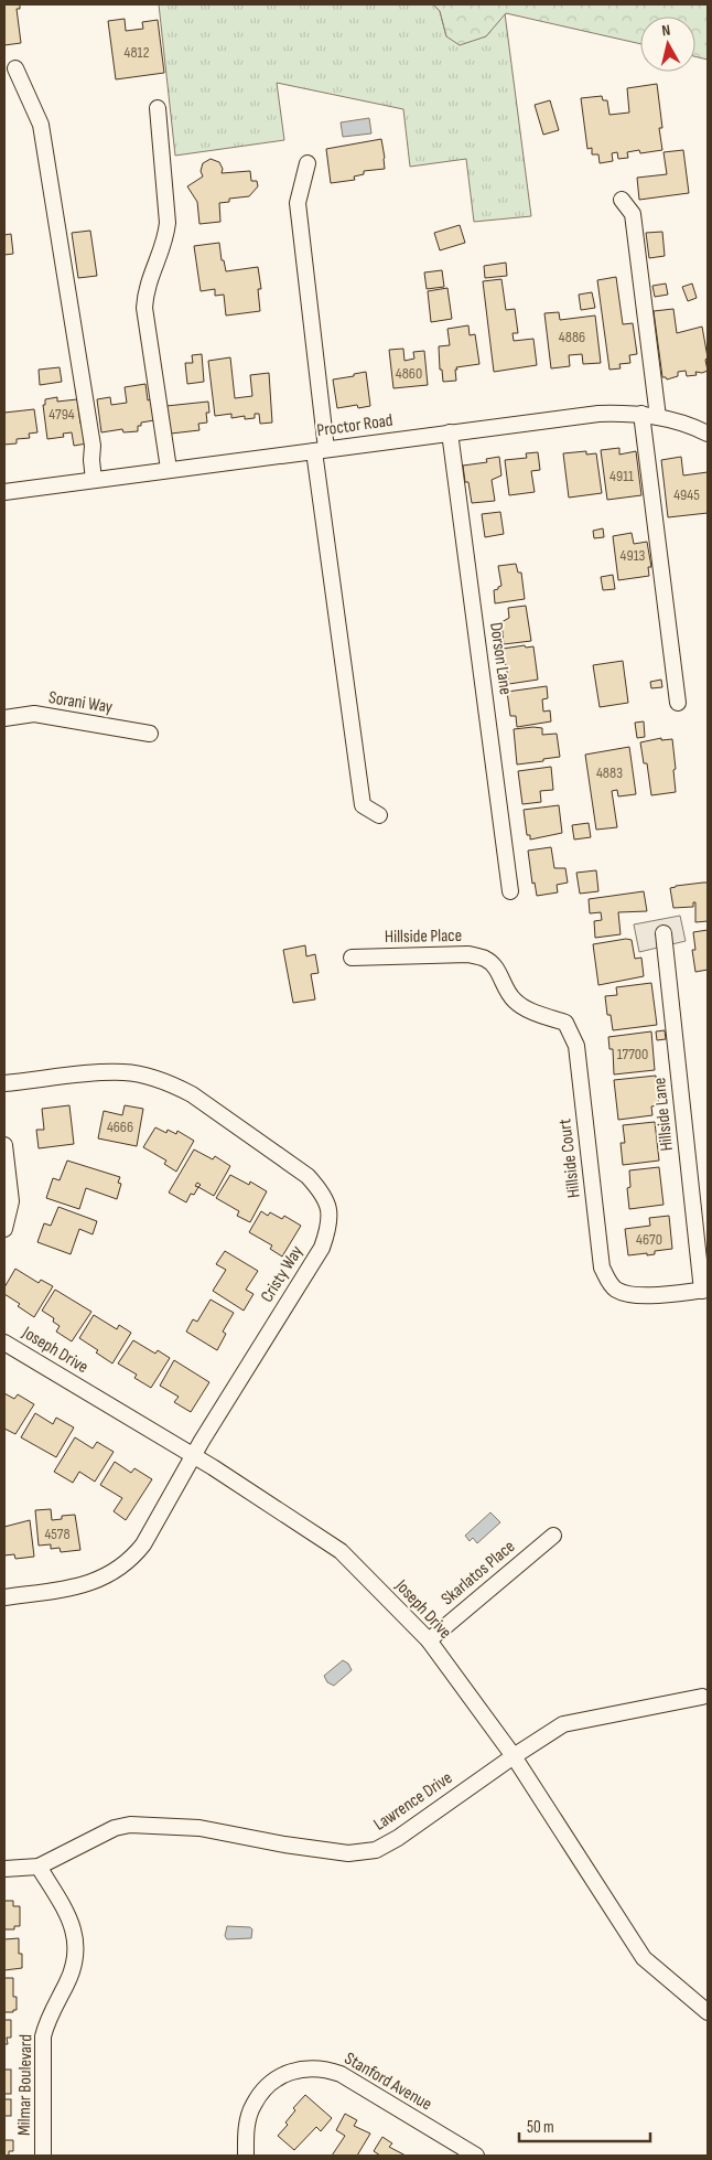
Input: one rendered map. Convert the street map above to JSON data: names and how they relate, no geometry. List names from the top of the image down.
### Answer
{
  "streets": {
    "street": [
      "Proctor Road",
      "Dorson Lane",
      "Sorani Way",
      "Hillside Place",
      "Hillside Lane",
      "Hillside Court",
      "Cristy Way",
      "Joseph Drive",
      "Skarlatos Place",
      "Lawrence Drive",
      "Stanford Avenue",
      "Milmar Boulevard"
    ]
  },
  "crossings": [
    ["Proctor Road", "Dorson Lane"],
    ["Hillside Place", "Hillside Court"],
    ["Hillside Lane", "Hillside Court"],
    ["Cristy Way", "Joseph Drive"],
    ["Joseph Drive", "Skarlatos Place"],
    ["Joseph Drive", "Lawrence Drive"],
    ["Lawrence Drive", "Milmar Boulevard"]
  ],
  "house_numbers": [
    "4812",
    "4886",
    "4860",
    "4794",
    "4911",
    "4945",
    "4913",
    "4883",
    "17700",
    "4666",
    "4670",
    "4578"
  ],
  "scale_bar": "50 m",
  "north": "top"
}
